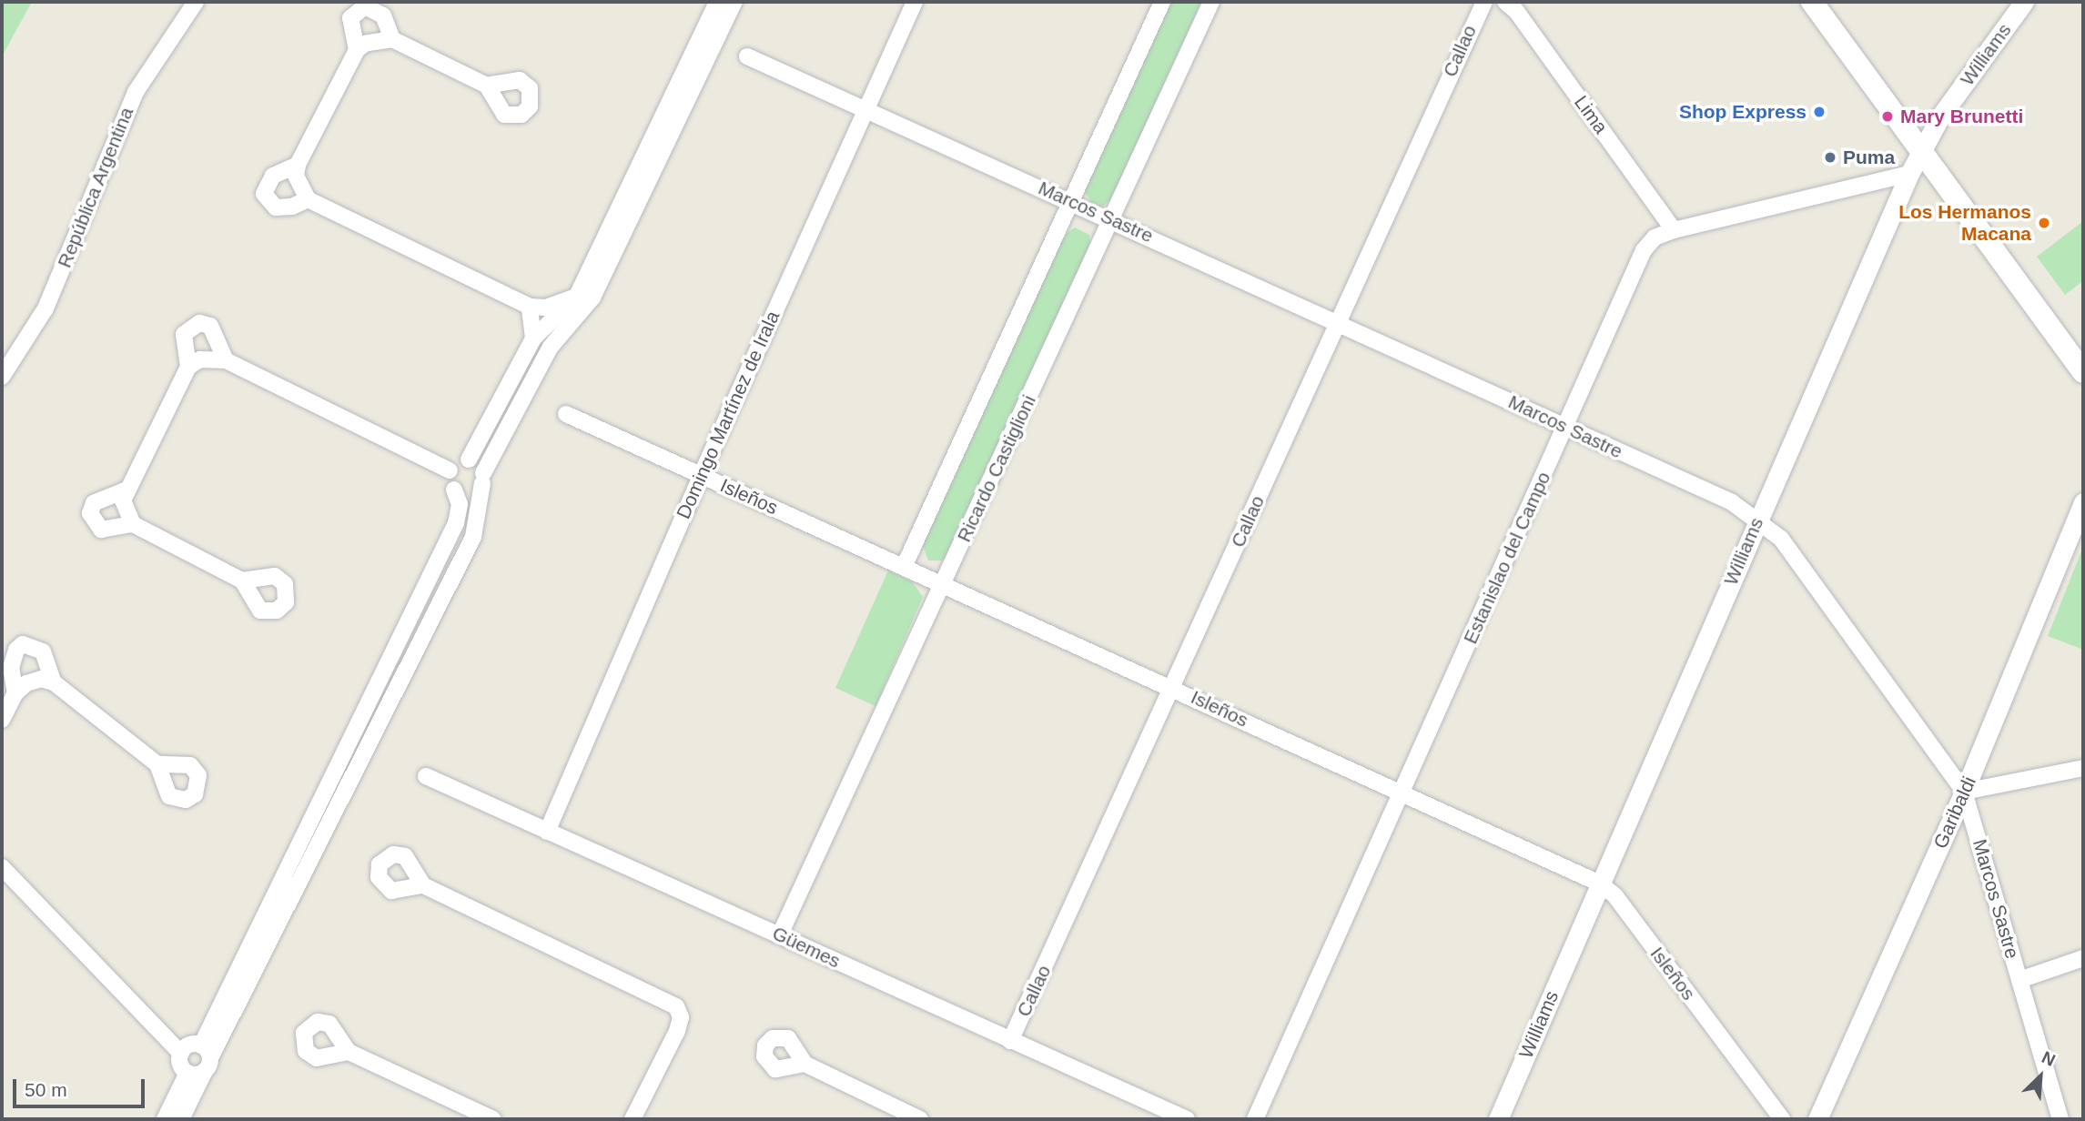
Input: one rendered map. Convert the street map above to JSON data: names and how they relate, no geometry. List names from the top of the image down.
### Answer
{
  "streets": {
    "street": [
      "Callao",
      "Williams",
      "Lima",
      "República Argentina",
      "Marcos Sastre",
      "Domingo Martínez de Irala",
      "Ricardo Castiglioni",
      "Isleños",
      "Estanislao del Campo",
      "Garibaldi",
      "Güemes"
    ]
  },
  "crossings": [
    ["Callao", "Marcos Sastre"],
    ["Callao", "Isleños"],
    ["Callao", "Güemes"],
    ["Williams", "Marcos Sastre"],
    ["Williams", "Isleños"],
    ["Williams", "Estanislao del Campo"],
    ["Lima", "Estanislao del Campo"],
    ["Marcos Sastre", "Domingo Martínez de Irala"],
    ["Marcos Sastre", "Ricardo Castiglioni"],
    ["Marcos Sastre", "Estanislao del Campo"],
    ["Marcos Sastre", "Garibaldi"],
    ["Domingo Martínez de Irala", "Isleños"],
    ["Domingo Martínez de Irala", "Güemes"],
    ["Ricardo Castiglioni", "Isleños"],
    ["Ricardo Castiglioni", "Güemes"],
    ["Isleños", "Estanislao del Campo"]
  ],
  "places": [
    "Shop Express",
    "Mary Brunetti",
    "Puma",
    "Los Hermanos Macana"
  ],
  "scale_bar": "50 m",
  "north": "top right"
}
